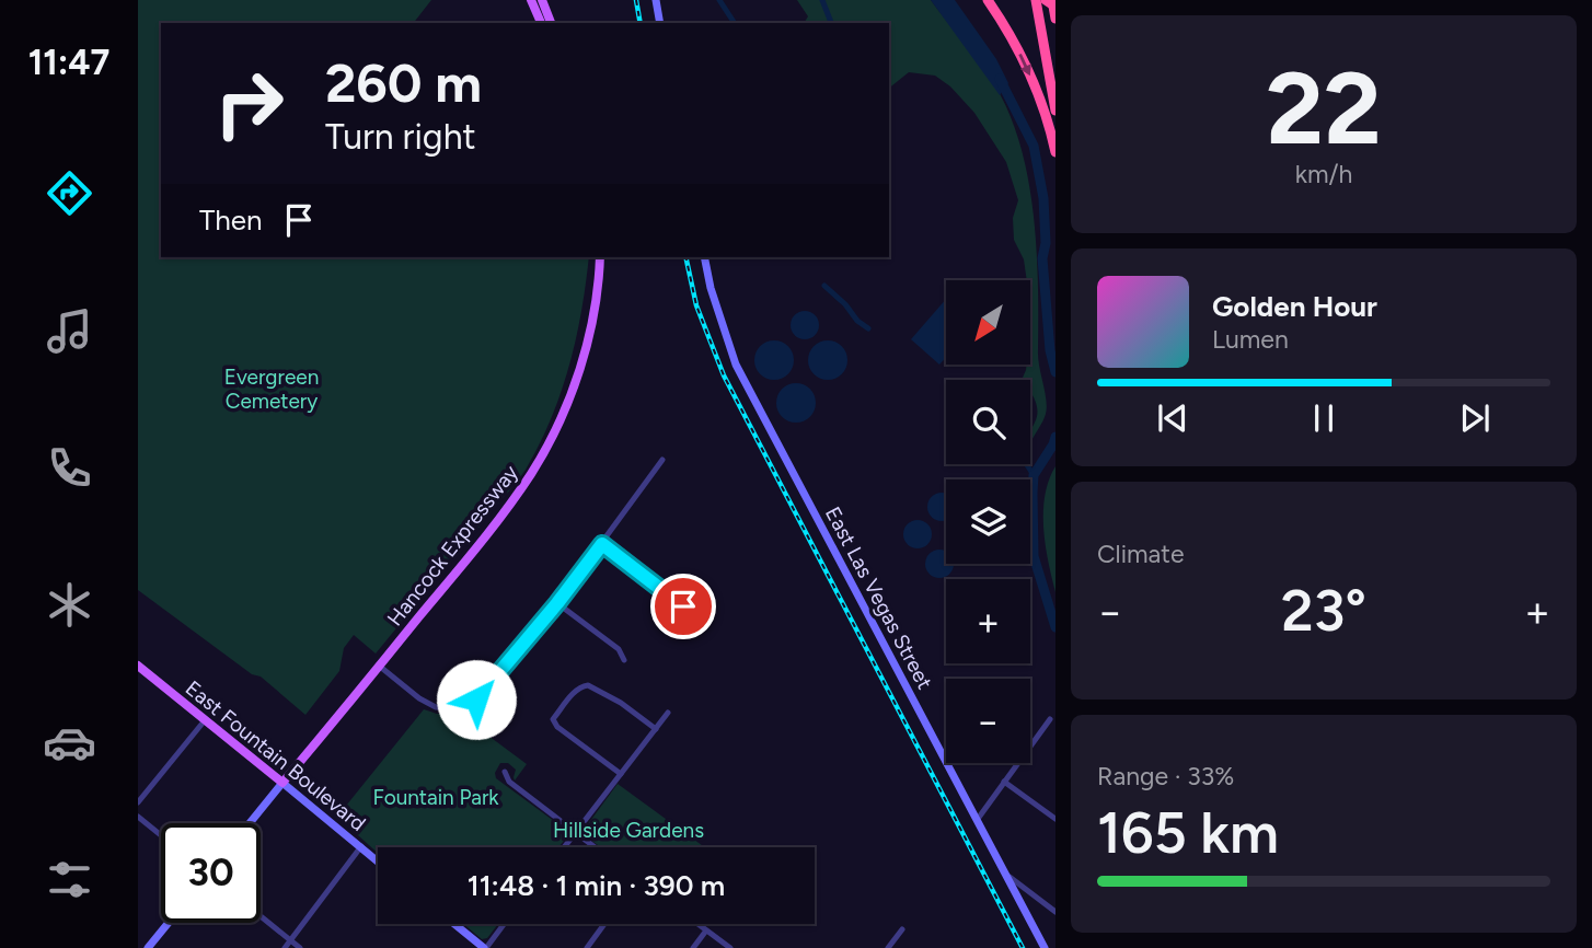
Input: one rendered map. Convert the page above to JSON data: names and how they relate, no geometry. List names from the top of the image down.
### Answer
{
  "streets": {
    "main road": ["Hancock Expressway", "East Fountain Boulevard"],
    "street": ["East Las Vegas Street"]
  },
  "crossings": [
    ["Hancock Expressway", "East Fountain Boulevard"]
  ],
  "parks": ["Evergreen Cemetery", "Fountain Park", "Hillside Gardens"],
  "north": "bottom left",
  "page": {
    "tabs": "11:47",
    "tile": [
      ["22", "km/h"],
      "Climate",
      ["Range · 33%", "165 km"]
    ],
    "turn": ["260 m", "Turn right"],
    "then": "Then",
    "song": ["Golden Hour", "Lumen"],
    "map_buttons": ["+", "−"],
    "heat": ["−", "23°", "+"],
    "limit": "30",
    "trip": "11:48 · 1 min · 390 m"
  }
}
